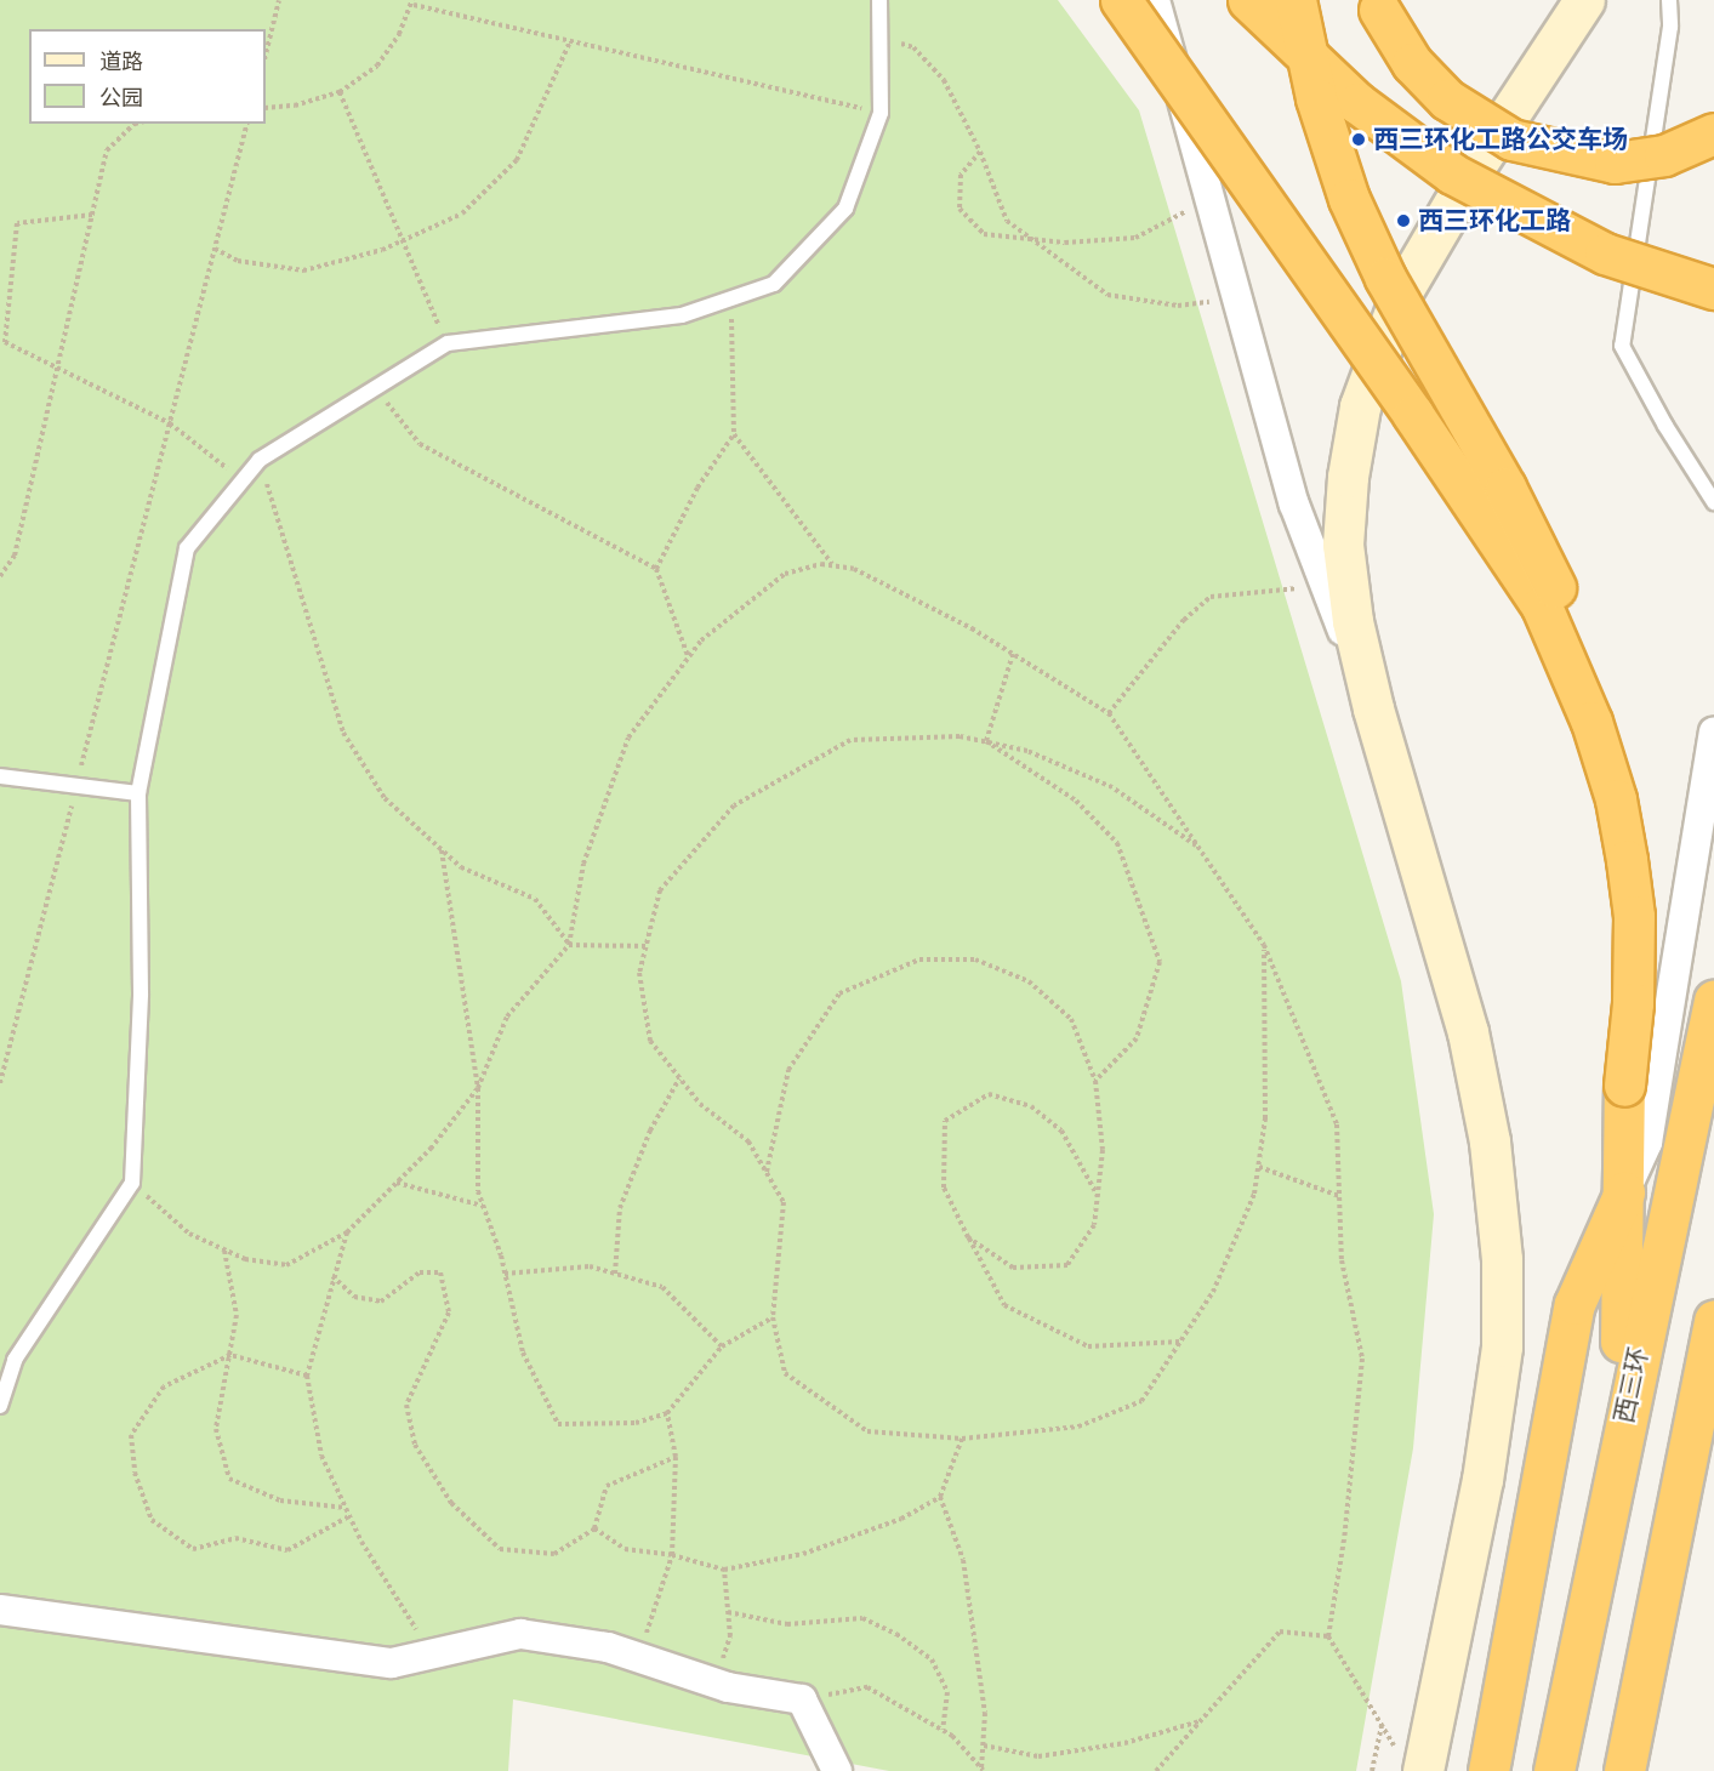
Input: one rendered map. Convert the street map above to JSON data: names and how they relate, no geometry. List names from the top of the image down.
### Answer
{
  "streets": {
    "highway": ["西三环"]
  },
  "places": ["西三环化工路公交车场", "西三环化工路"],
  "legend": ["道路", "公园"]
}
